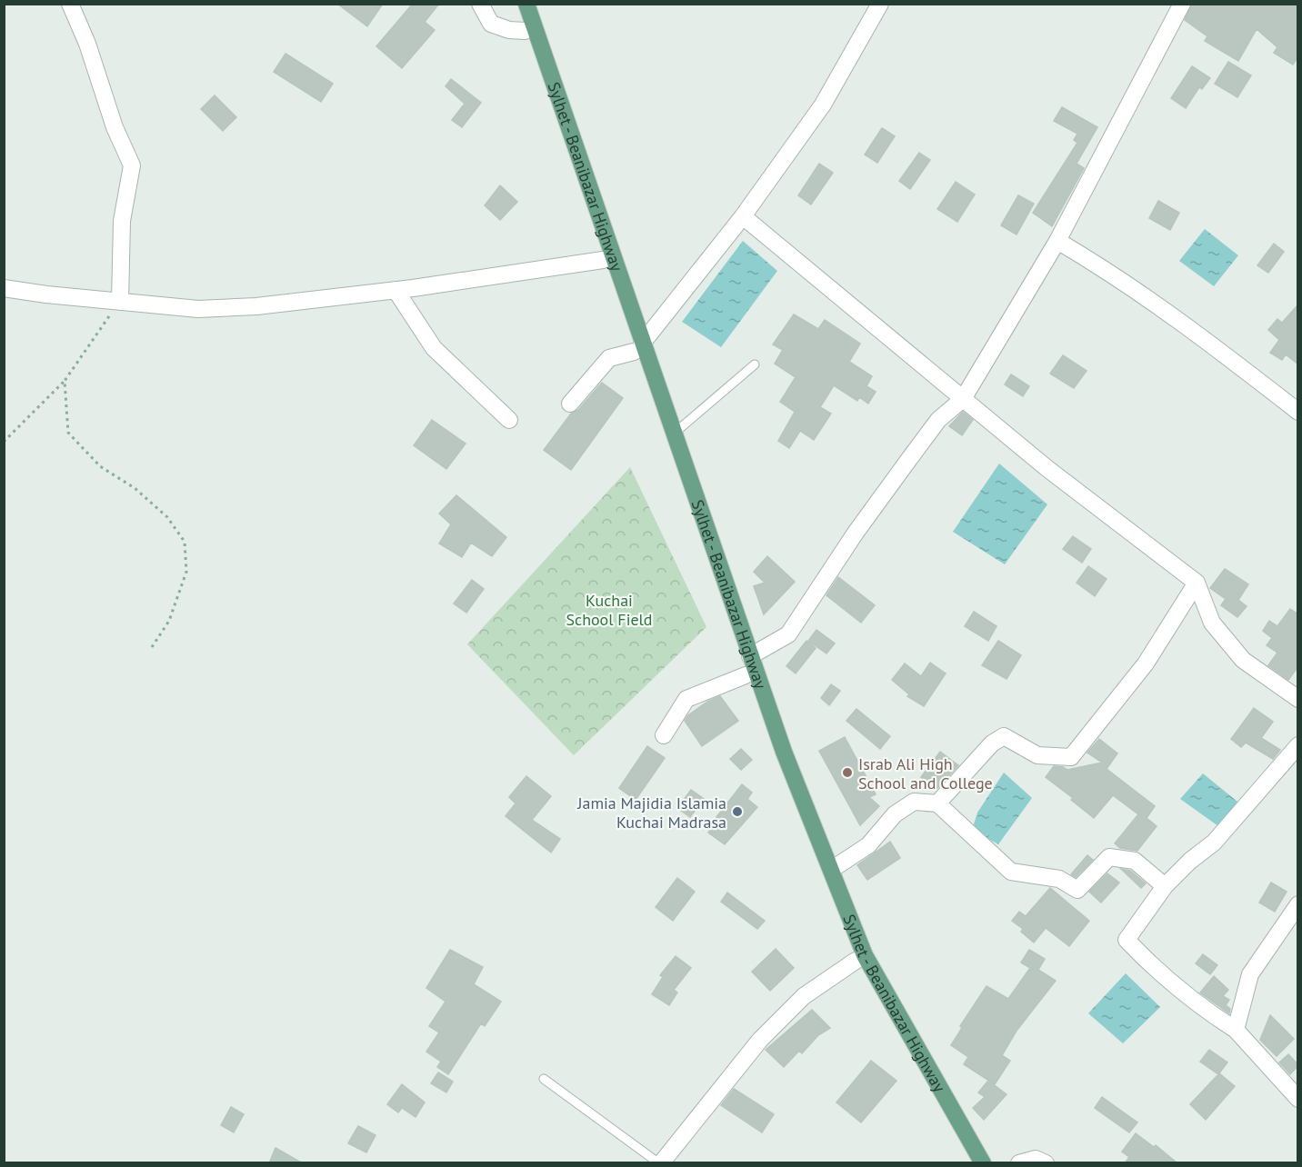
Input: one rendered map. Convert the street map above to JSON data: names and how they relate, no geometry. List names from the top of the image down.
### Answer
{
  "streets": {
    "main road": ["Sylhet - Beanibazar Highway"]
  },
  "parks": ["Kuchai School Field"],
  "places": ["Israb Ali High School and College", "Jamia Majidia Islamia Kuchai Madrasa"]
}
